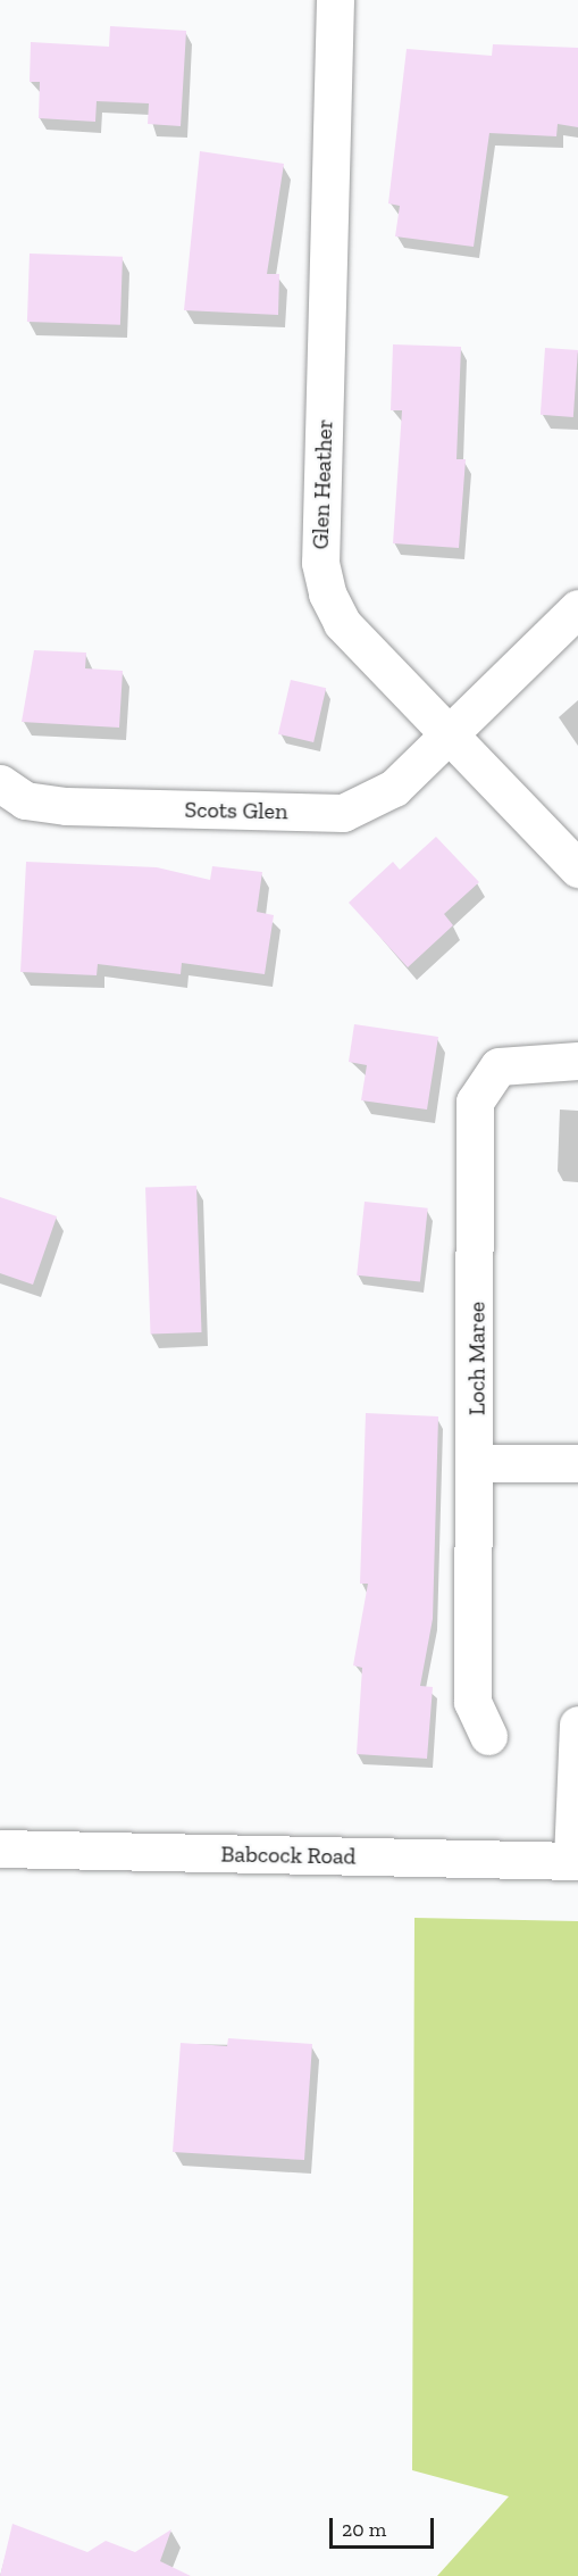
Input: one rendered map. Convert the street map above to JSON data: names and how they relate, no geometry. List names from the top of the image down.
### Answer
{
  "streets": {
    "street": [
      "Glen Heather",
      "Scots Glen",
      "Loch Maree",
      "Babcock Road"
    ]
  },
  "crossings": [
    ["Glen Heather", "Scots Glen"]
  ],
  "scale_bar": "20 m"
}
